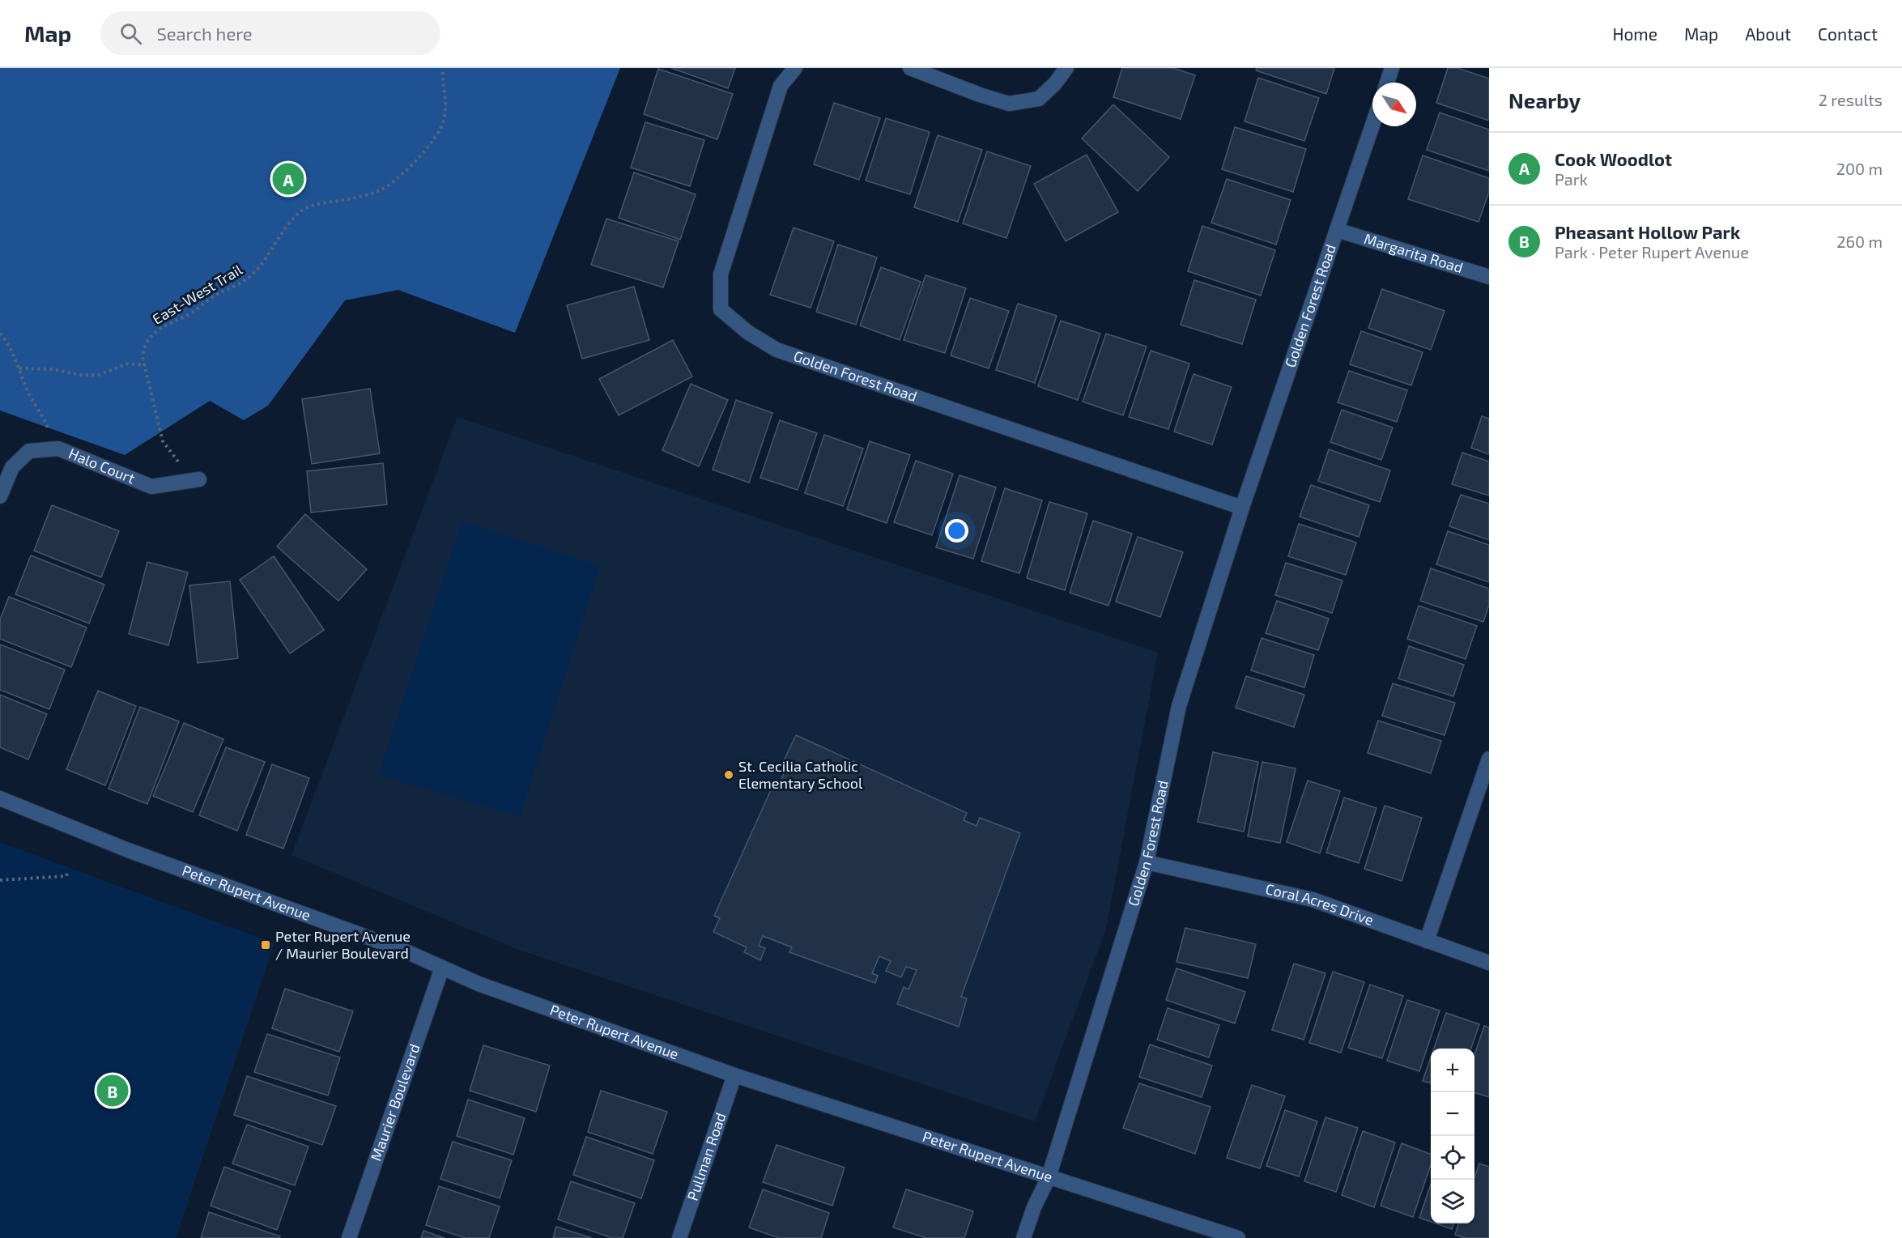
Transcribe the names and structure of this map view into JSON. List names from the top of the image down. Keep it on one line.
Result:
{"streets":{"street":["Margarita Road","Golden Forest Road","Halo Court","Peter Rupert Avenue","Coral Acres Drive","Maurier Boulevard","Pullman Road"],"path":["East-West Trail"]},"crossings":[["Margarita Road","Golden Forest Road"],["East-West Trail","Halo Court"],["Golden Forest Road","Peter Rupert Avenue"],["Golden Forest Road","Coral Acres Drive"],["Peter Rupert Avenue","Maurier Boulevard"],["Peter Rupert Avenue","Pullman Road"]],"places":{"other":["St. Cecilia Catholic Elementary School"],"transit":["Peter Rupert Avenue / Maurier Boulevard"]},"north":"bottom right","page":{"header":"Map","search":"Search here","nav":["Home","Map","About","Contact"],"heading":["Nearby","2 results"],"list":[{"mark":"A","name":"Cook Woodlot","note":"Park","value":"200 m"},{"mark":"B","name":"Pheasant Hollow Park","note":"Park · Peter Rupert Avenue","value":"260 m"}],"pins":["A","B"],"map_buttons":["+","−"]}}
